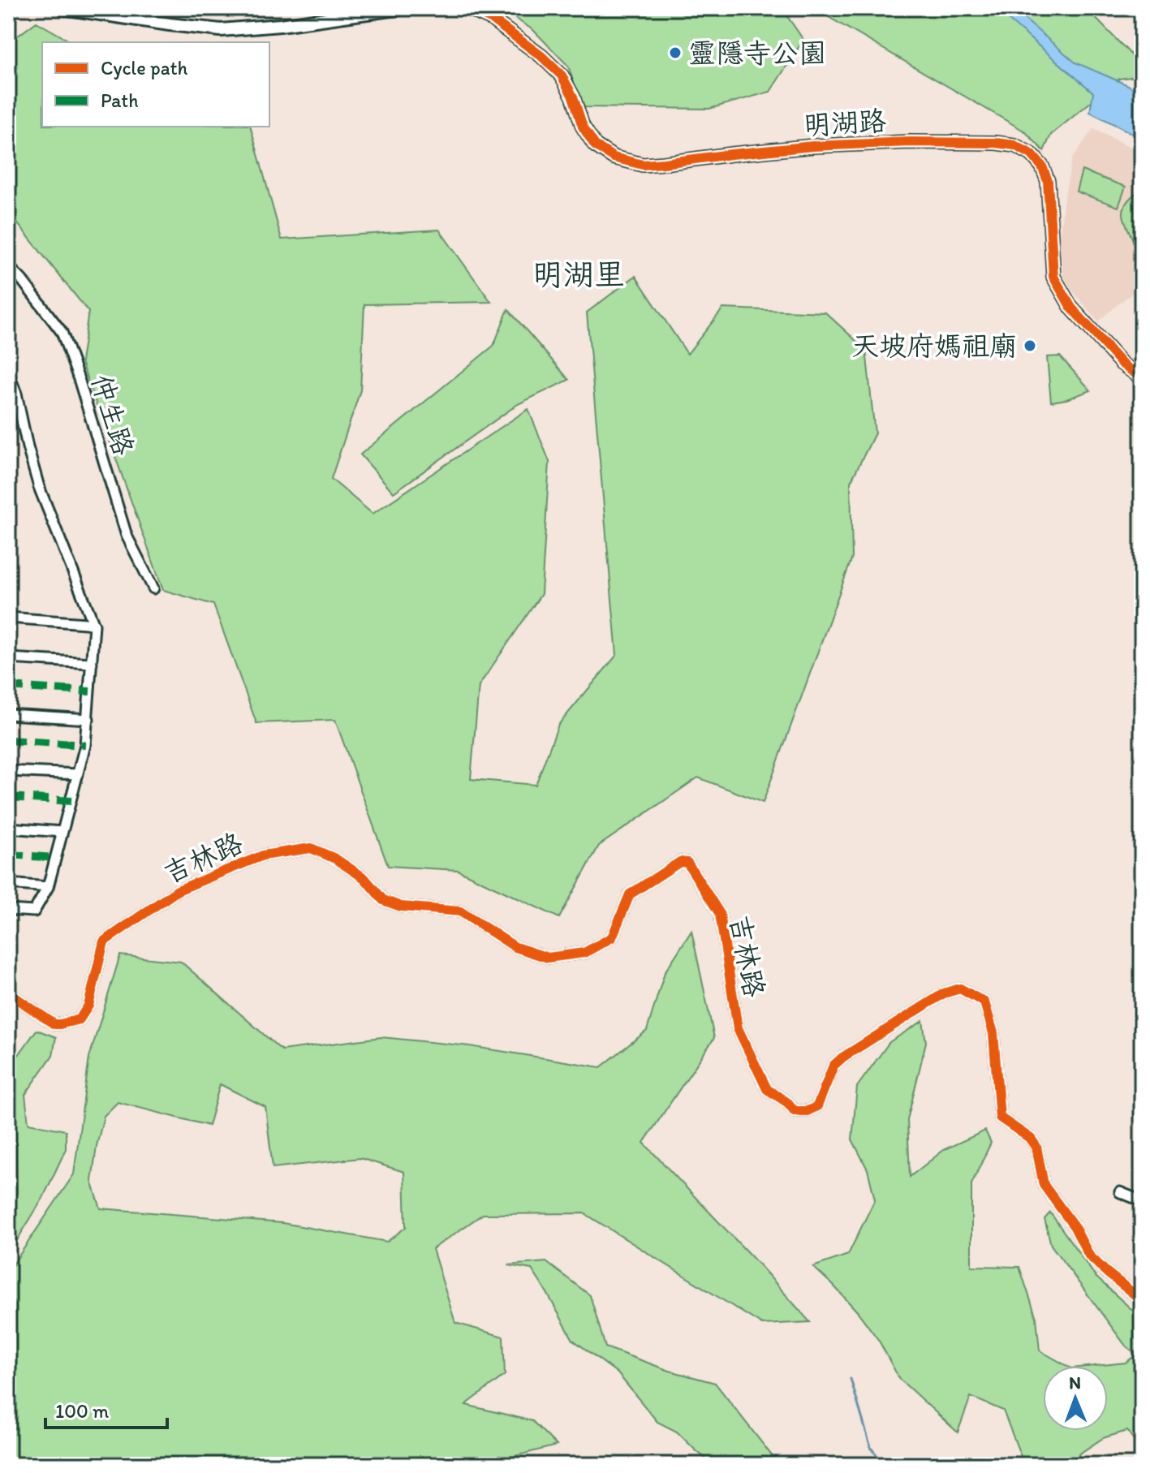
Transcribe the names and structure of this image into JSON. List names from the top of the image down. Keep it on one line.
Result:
{"streets":{"street":["明湖路","仲生路","吉林路"]},"districts":["明湖里"],"places":["靈隱寺公園","天坡府媽祖廟"],"legend":["Cycle path","Path"],"scale_bar":"100 m","north":"top"}
